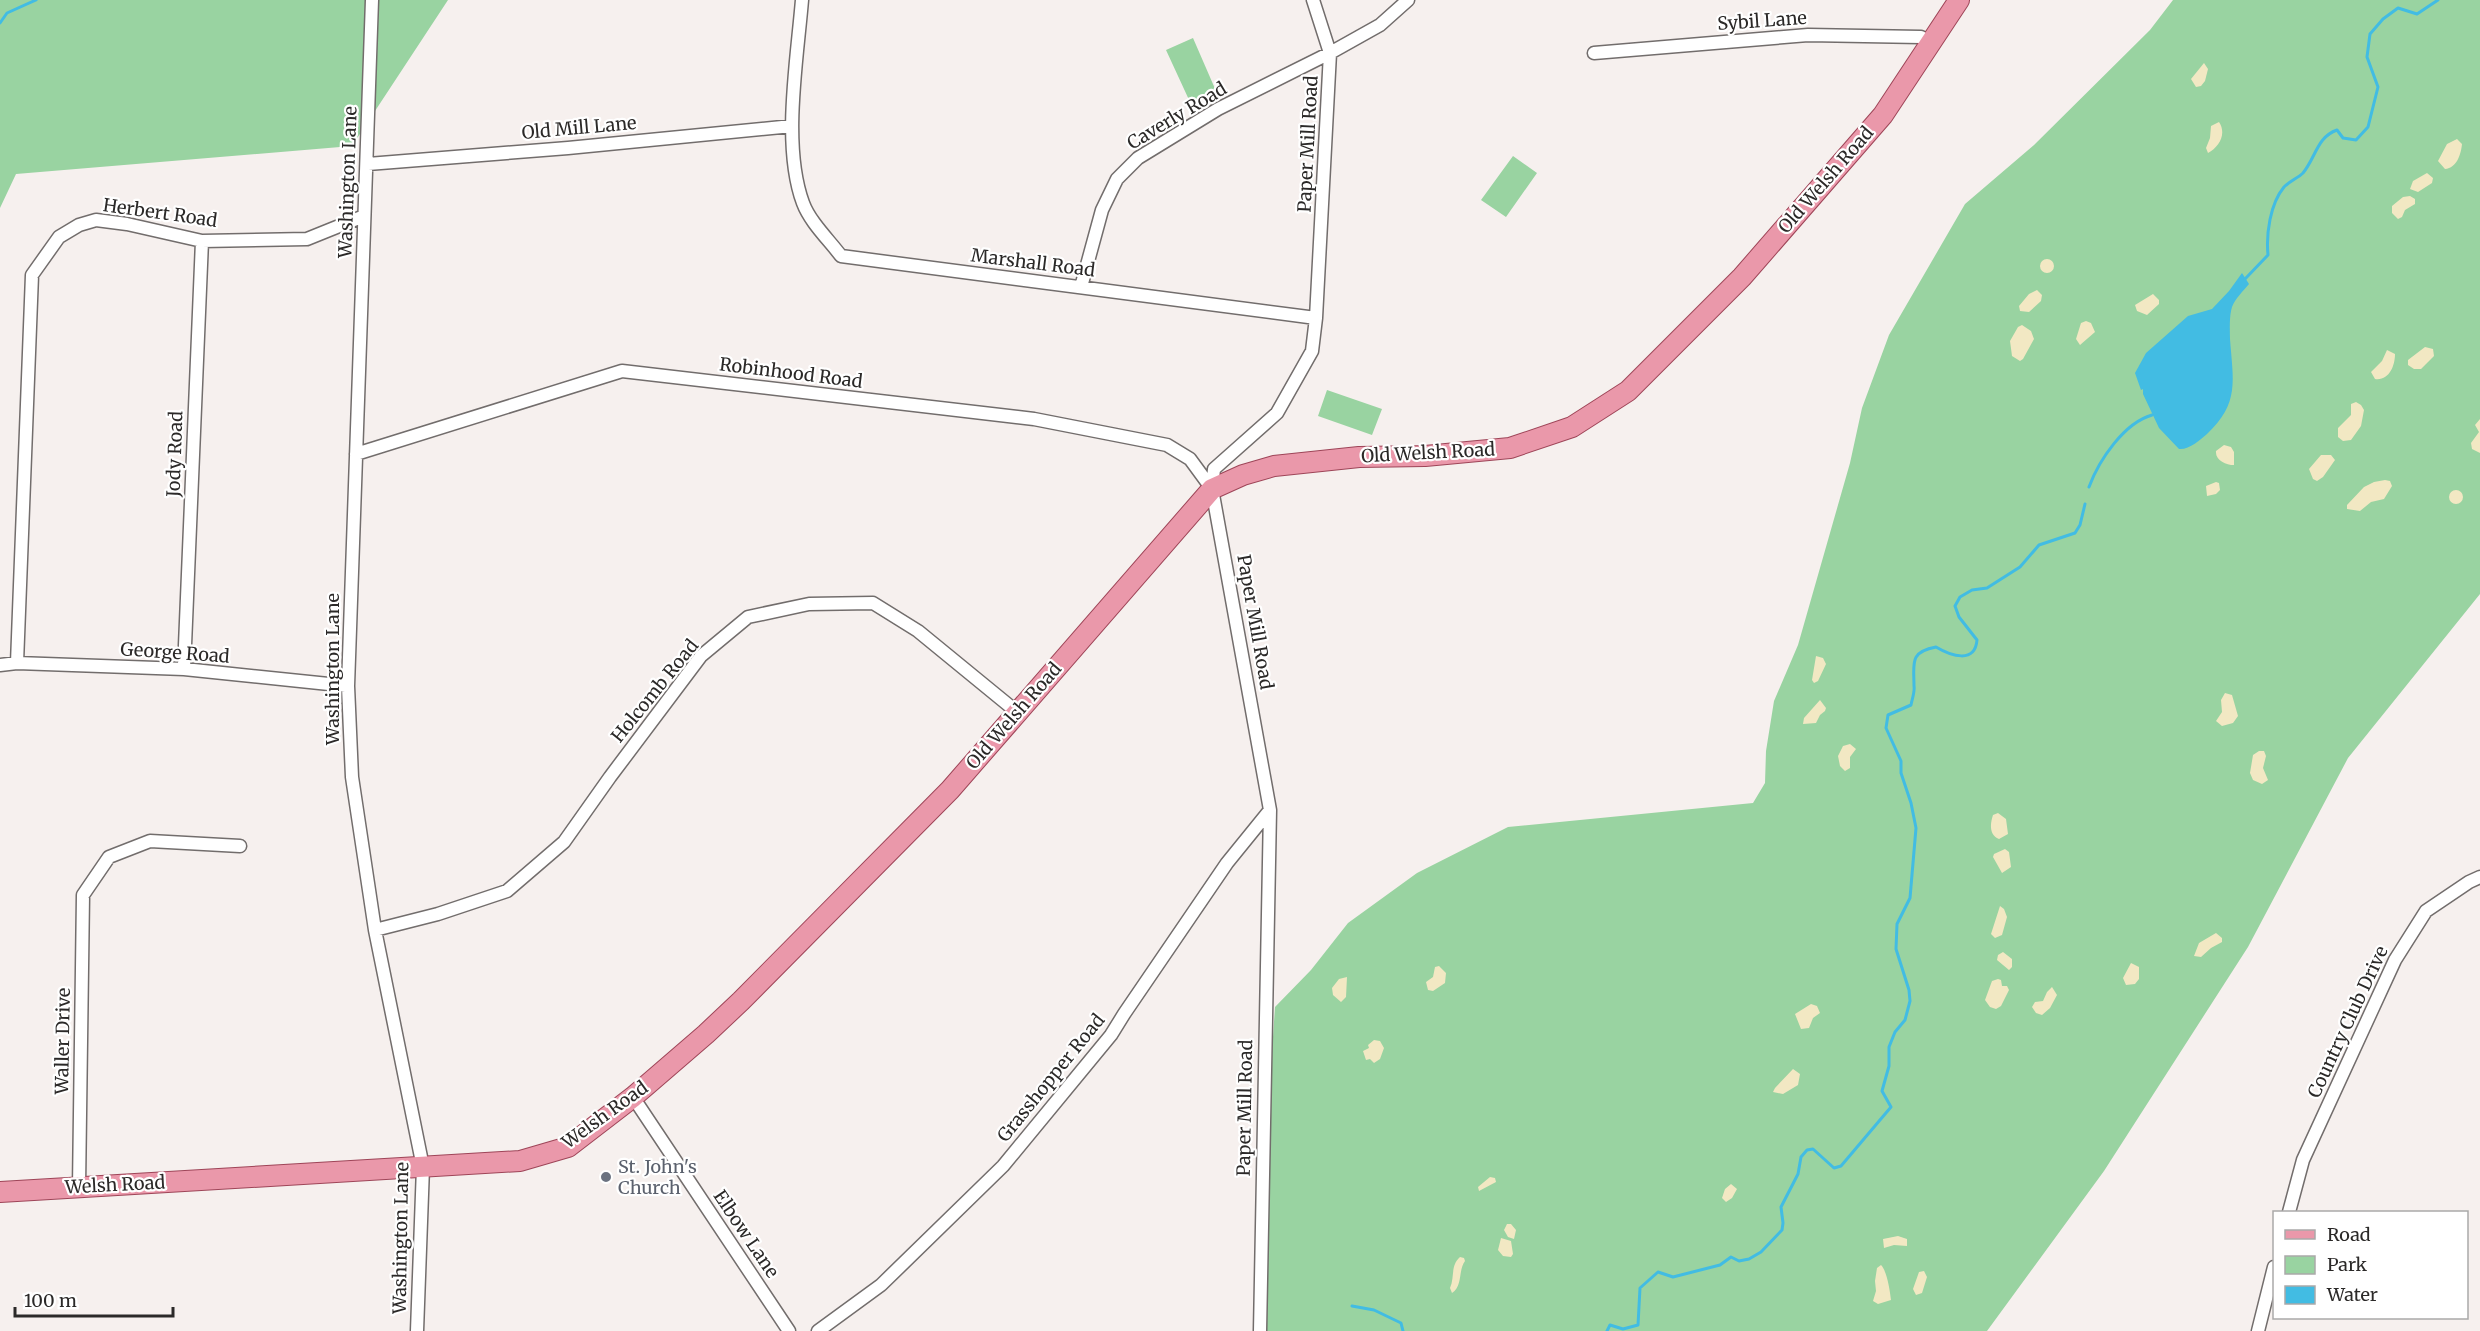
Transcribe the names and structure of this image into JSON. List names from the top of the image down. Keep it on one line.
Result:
{"streets":{"main road":["Old Welsh Road","Welsh Road"],"street":["Sybil Lane","Caverly Road","Old Mill Lane","Paper Mill Road","Washington Lane","Herbert Road","Marshall Road","Robinhood Road","Jody Road","George Road","Holcomb Road","Country Club Drive","Waller Drive","Grasshopper Road","Elbow Lane"]},"crossings":[["Sybil Lane","Old Welsh Road"],["Caverly Road","Paper Mill Road"],["Caverly Road","Marshall Road"],["Old Mill Lane","Washington Lane"],["Old Mill Lane","Marshall Road"],["Paper Mill Road","Old Welsh Road"],["Paper Mill Road","Marshall Road"],["Paper Mill Road","Robinhood Road"],["Paper Mill Road","Grasshopper Road"],["Old Welsh Road","Robinhood Road"],["Old Welsh Road","Holcomb Road"],["Old Welsh Road","Welsh Road"],["Washington Lane","Herbert Road"],["Washington Lane","Robinhood Road"],["Washington Lane","George Road"],["Washington Lane","Holcomb Road"],["Washington Lane","Welsh Road"],["Herbert Road","Jody Road"],["Herbert Road","George Road"],["Jody Road","George Road"],["Waller Drive","Welsh Road"],["Welsh Road","Elbow Lane"]],"places":["St. John's Church"],"legend":["Road","Park","Water"],"scale_bar":"100 m"}
